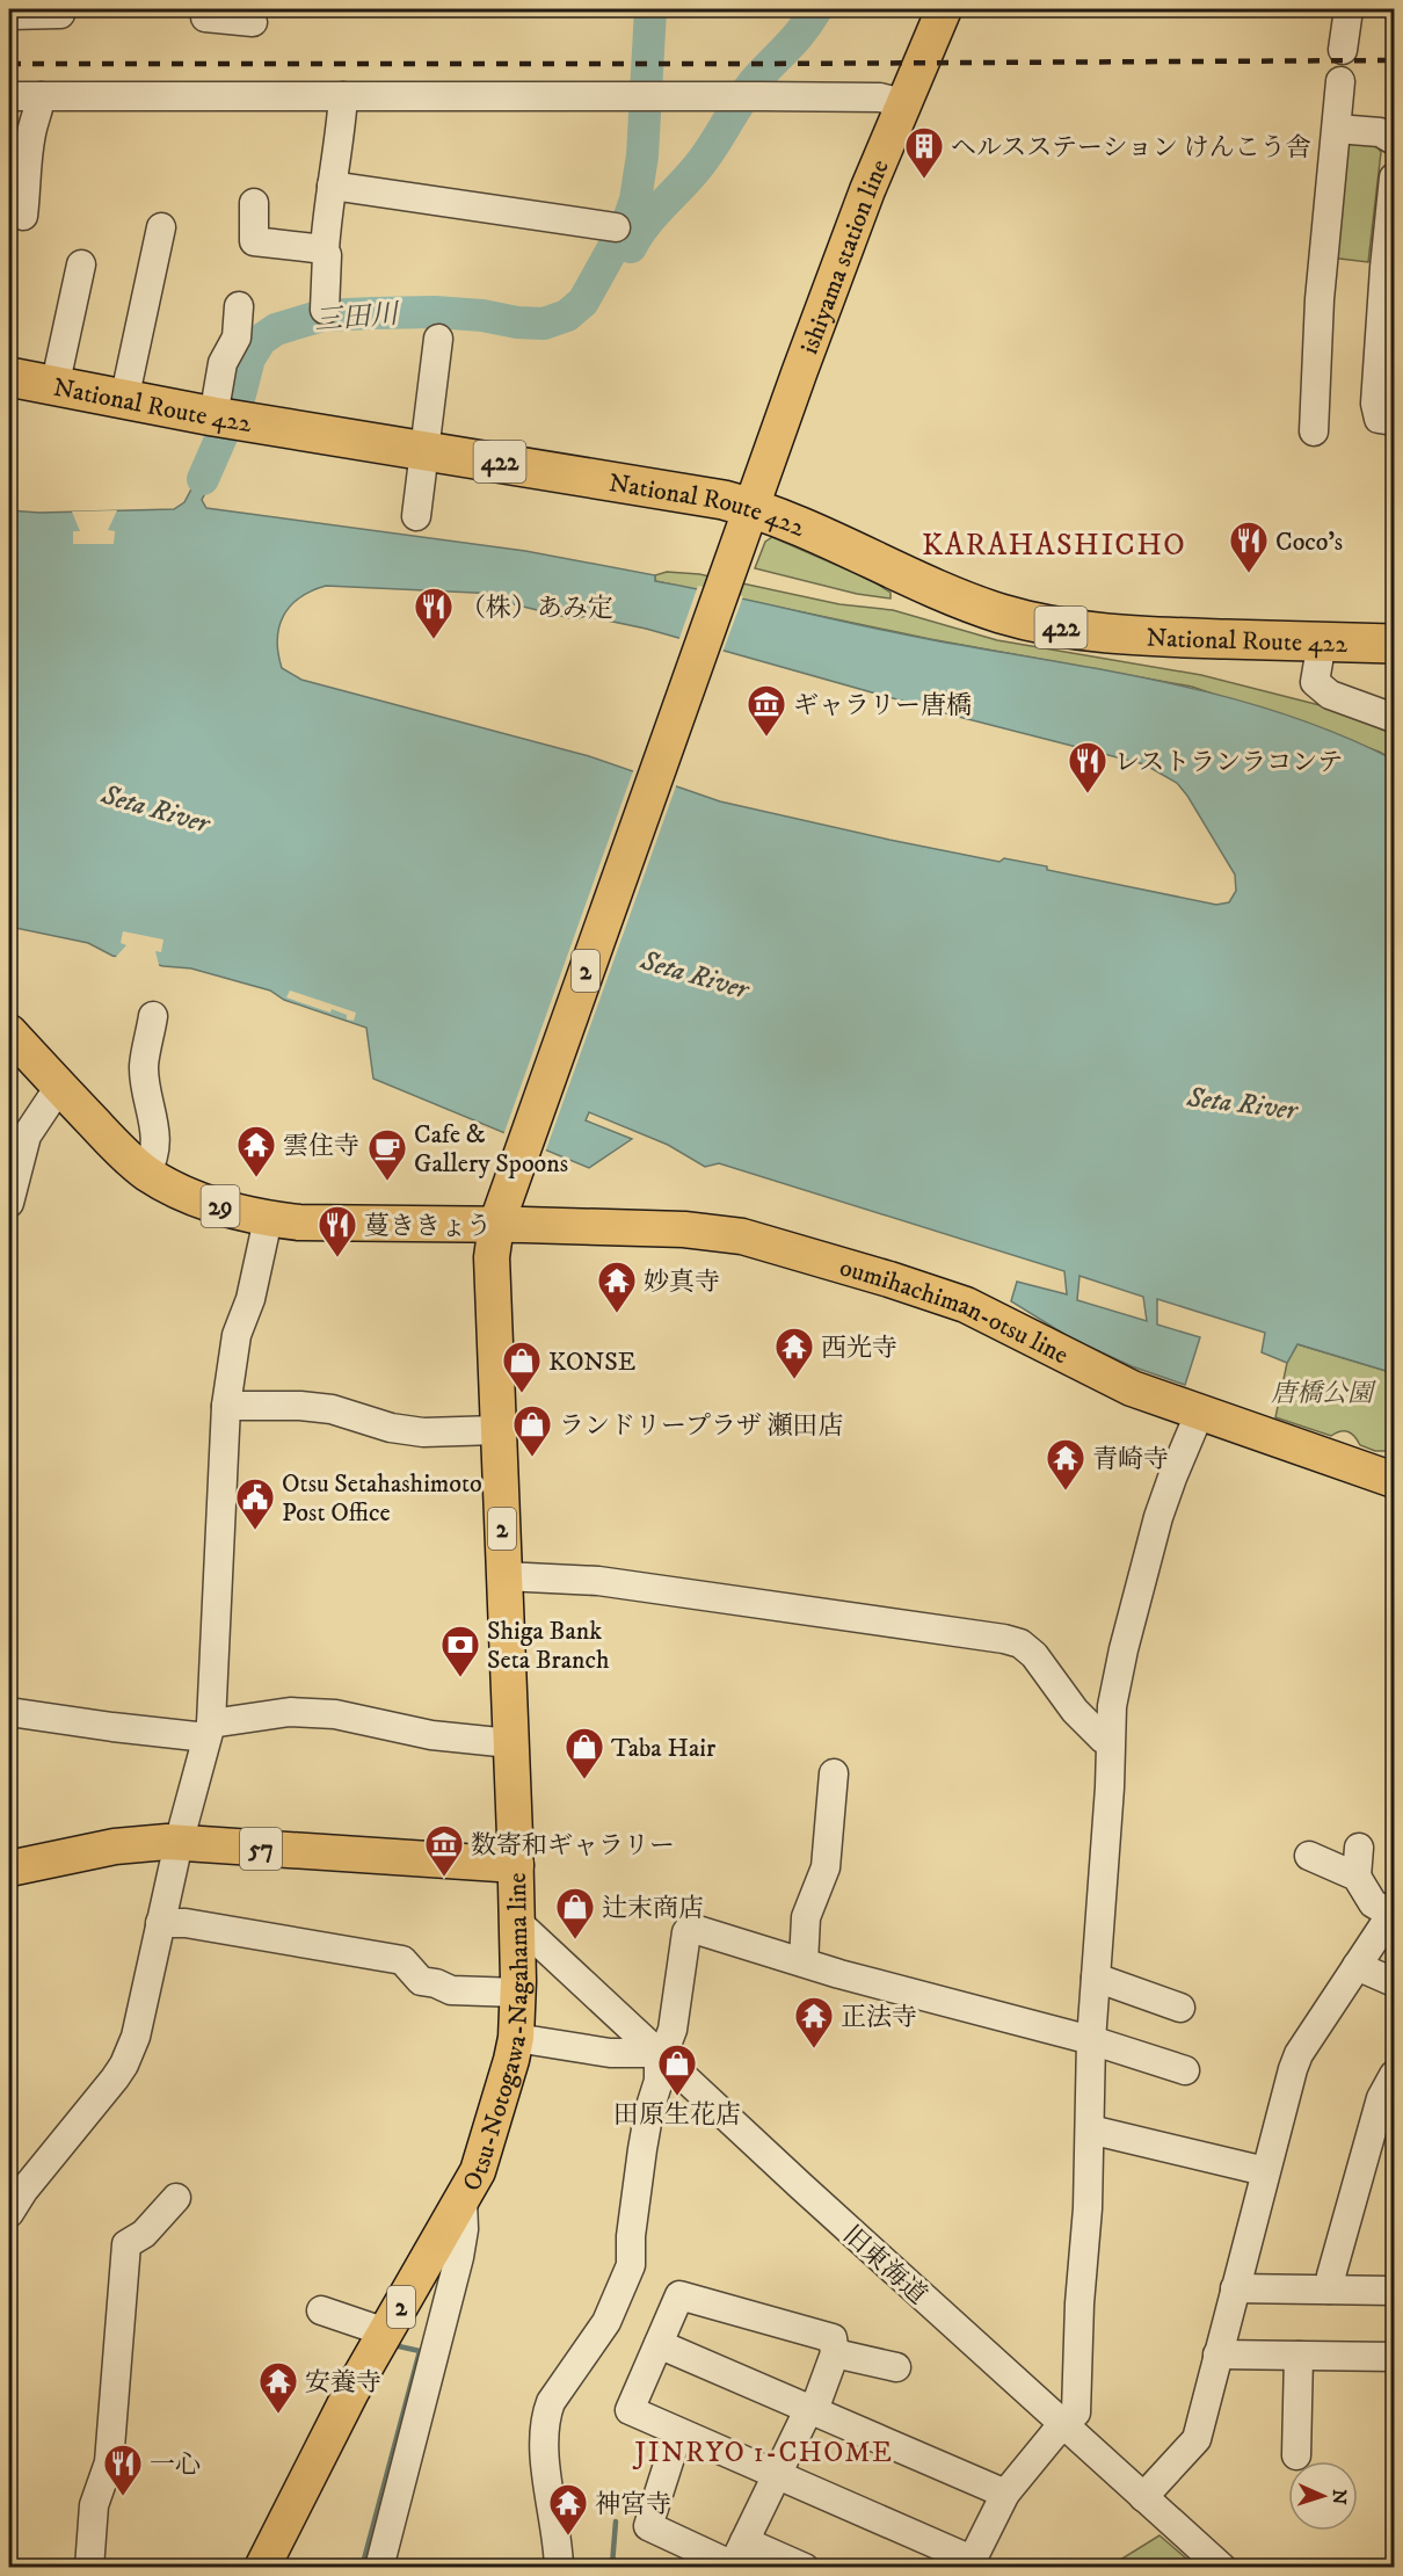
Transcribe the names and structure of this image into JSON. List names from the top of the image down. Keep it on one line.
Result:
{"streets":{"highway":["National Route 422","422"],"main road":["ishiyama station line","2","29","oumihachiman-otsu line","57","Otsu-Notogawa-Nagahama line"],"street":["旧東海道"]},"crossings":[["ishiyama station line","National Route 422"],["ishiyama station line","2"],["National Route 422","2"],["2","29"],["2","oumihachiman-otsu line"],["2","Otsu-Notogawa-Nagahama line"],["29","oumihachiman-otsu line"],["29","Otsu-Notogawa-Nagahama line"],["oumihachiman-otsu line","Otsu-Notogawa-Nagahama line"],["57","Otsu-Notogawa-Nagahama line"],["Otsu-Notogawa-Nagahama line","旧東海道"]],"districts":["KARAHASHICHO","JINRYO 1-CHOME"],"water":["三田川","Seta River"],"parks":["唐橋公園"],"places":{"building":["ヘルスステーション けんこう舎"],"restaurant":["Coco's","（株）あみ定","レストランラコンテ","蔓ききょう","一心"],"museum":["ギャラリー唐橋","数寄和ギャラリー"],"temple":["雲住寺","妙真寺","西光寺","青崎寺","正法寺","安養寺","神宮寺"],"cafe":["Cafe & Gallery Spoons"],"shop":["KONSE","ランドリープラザ 瀬田店","Taba Hair","辻末商店","田原生花店"],"public building":["Otsu Setahashimoto Post Office"],"bank":["Shiga Bank Seta Branch"]},"north":"right"}
